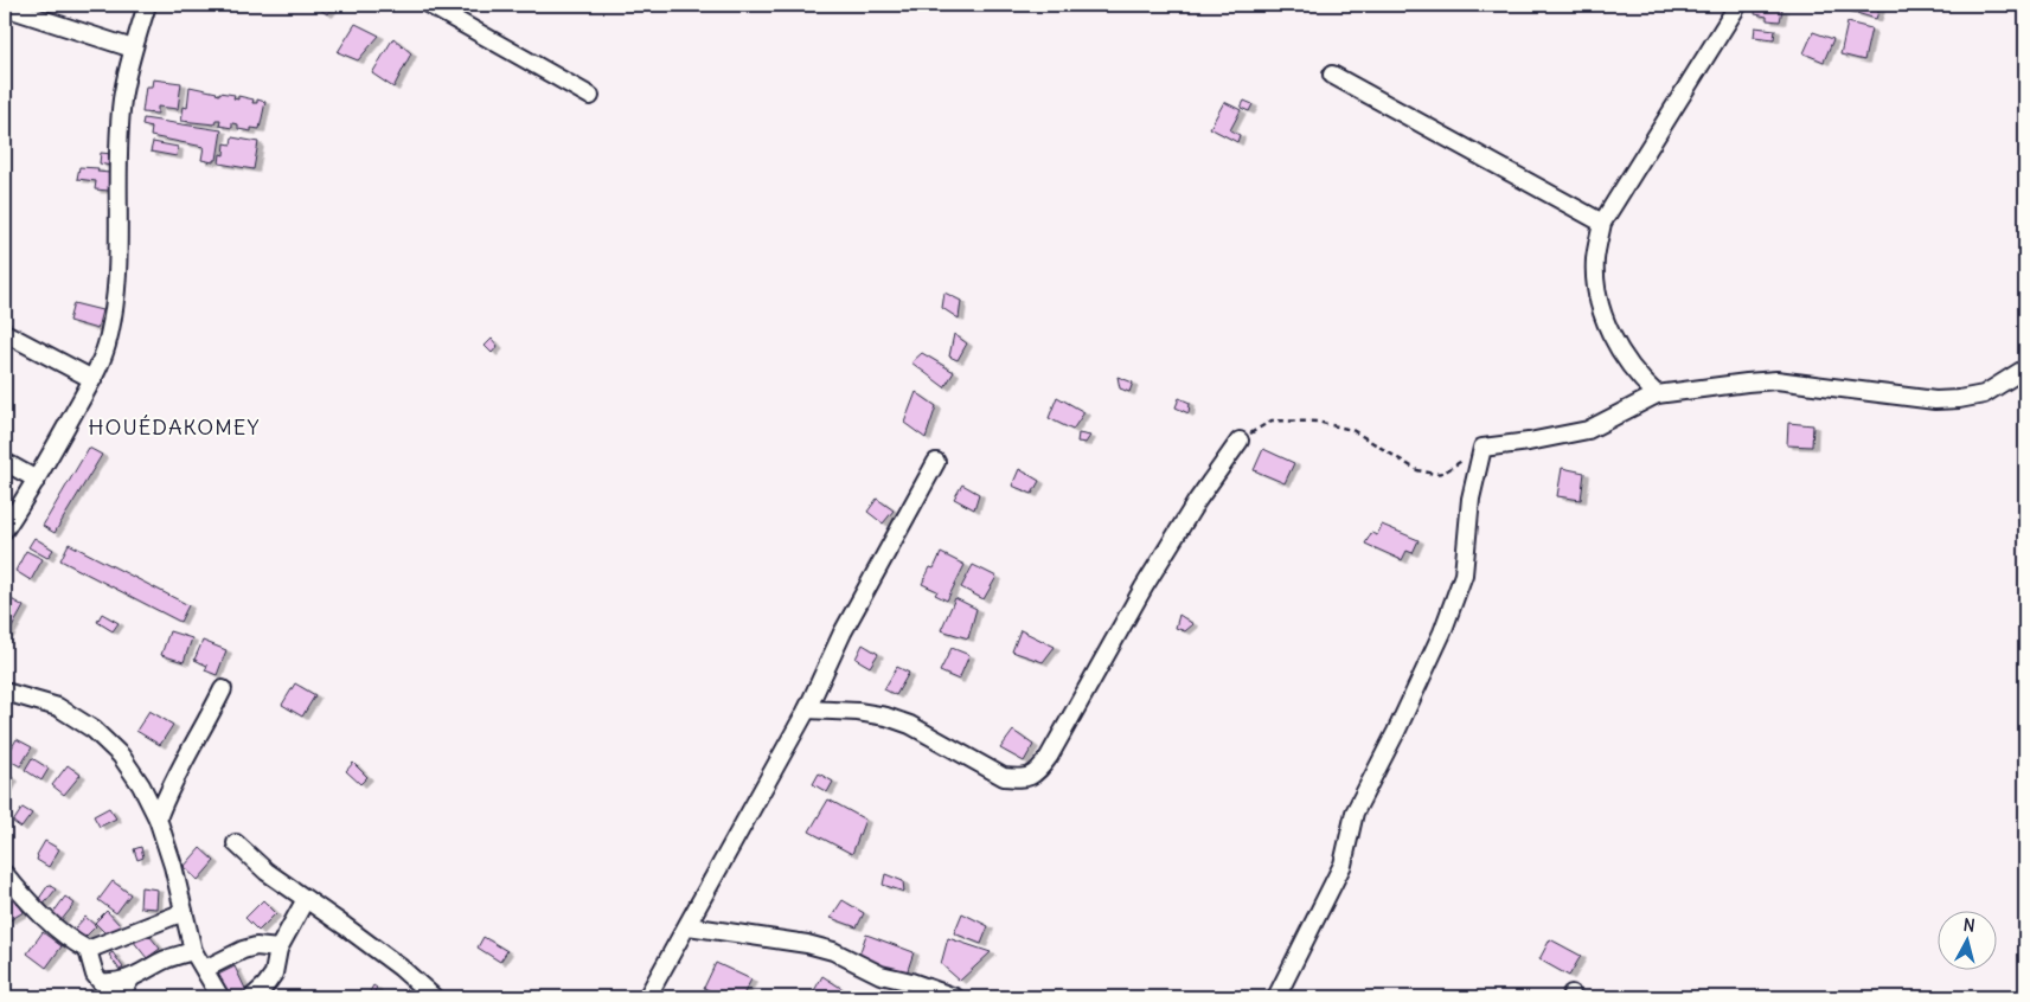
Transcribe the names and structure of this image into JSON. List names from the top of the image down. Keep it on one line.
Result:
{"districts":["HOUÉDAKOMEY"],"north":"top"}
